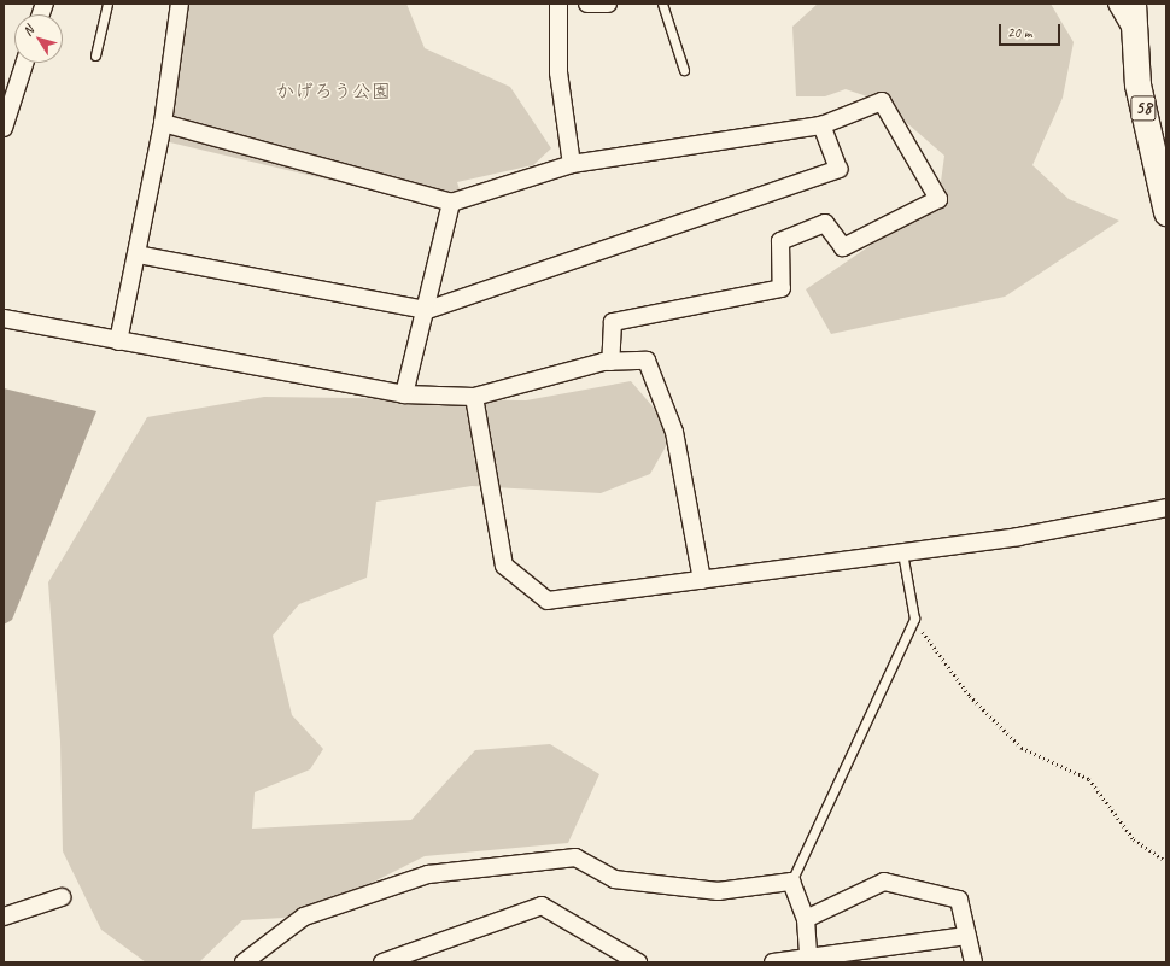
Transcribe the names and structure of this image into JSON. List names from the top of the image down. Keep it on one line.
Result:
{"streets":{"main road":["58"]},"parks":["かげろう公園"],"scale_bar":"20 m","north":"top left"}
